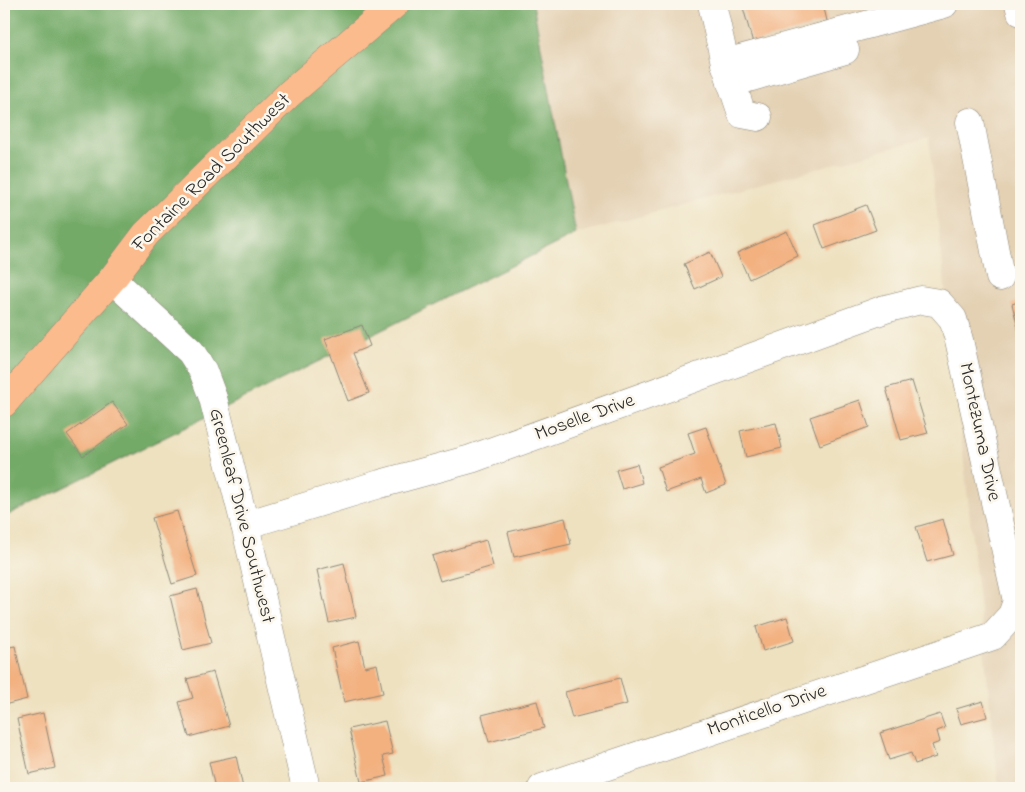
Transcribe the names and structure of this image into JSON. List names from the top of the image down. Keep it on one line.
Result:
{"streets":{"main road":["Fontaine Road Southwest"],"street":["Moselle Drive","Montezuma Drive","Greenleaf Drive Southwest","Monticello Drive"]},"crossings":[["Fontaine Road Southwest","Greenleaf Drive Southwest"],["Moselle Drive","Montezuma Drive"],["Moselle Drive","Greenleaf Drive Southwest"],["Montezuma Drive","Monticello Drive"]]}
